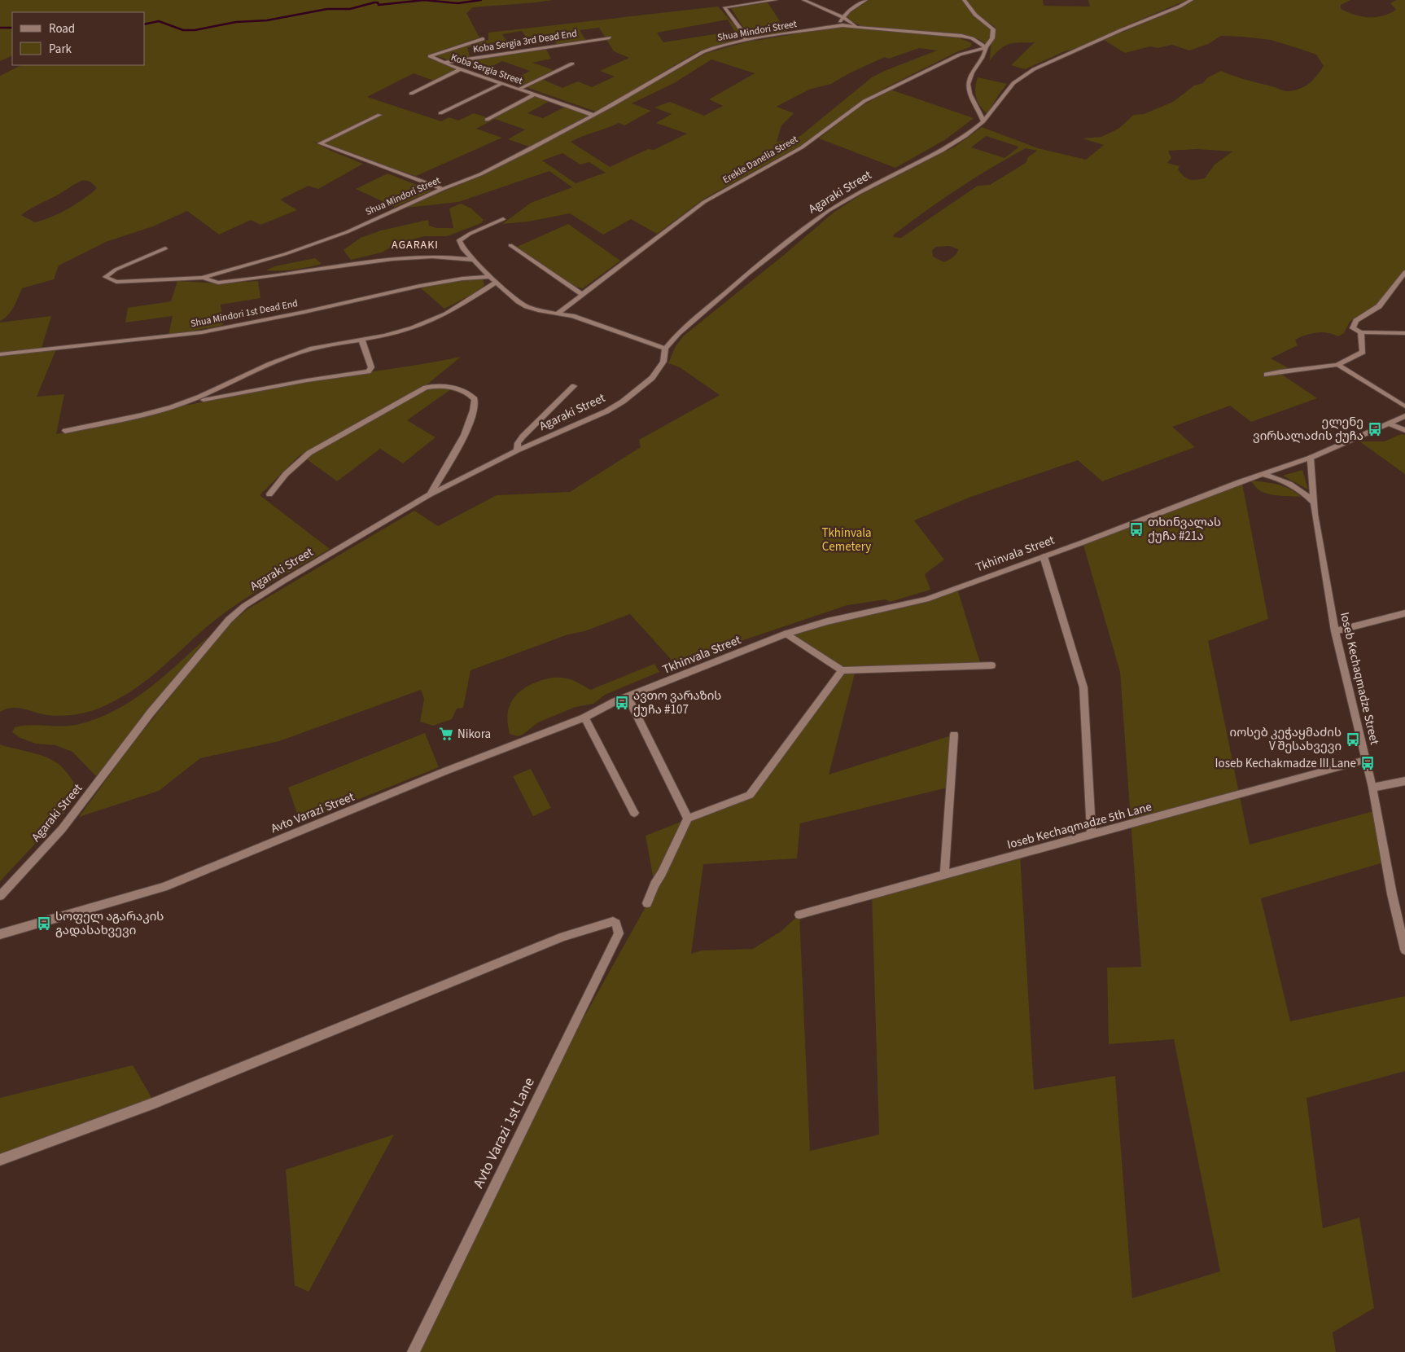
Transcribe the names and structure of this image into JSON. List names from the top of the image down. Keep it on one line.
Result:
{"streets":{"street":["Shua Mindori Street","Koba Sergia 3rd Dead End","Koba Sergia Street","Erekle Danelia Street","Agaraki Street","Shua Mindori 1st Dead End","Tkhinvala Street","Ioseb Kechaqmadze Street","Avto Varazi Street","Ioseb Kechaqmadze 5th Lane","Avto Varazi 1st Lane"]},"crossings":[["Shua Mindori Street","Koba Sergia Street"],["Shua Mindori Street","Erekle Danelia Street"],["Koba Sergia 3rd Dead End","Koba Sergia Street"],["Tkhinvala Street","Ioseb Kechaqmadze Street"],["Tkhinvala Street","Avto Varazi Street"],["Ioseb Kechaqmadze Street","Ioseb Kechaqmadze 5th Lane"]],"districts":["AGARAKI"],"parks":["Tkhinvala Cemetery"],"places":{"bus stop":["ელენე ვირსალაძის ქუჩა","თხინვალას ქუჩა #21ა","ავთო ვარაზის ქუჩა #107","იოსებ კეჭაყმაძის V შესახვევი","Ioseb Kechakmadze III Lane","სოფელ აგარაკის გადასახვევი"],"supermarket":["Nikora"]},"legend":["Road","Park"]}
